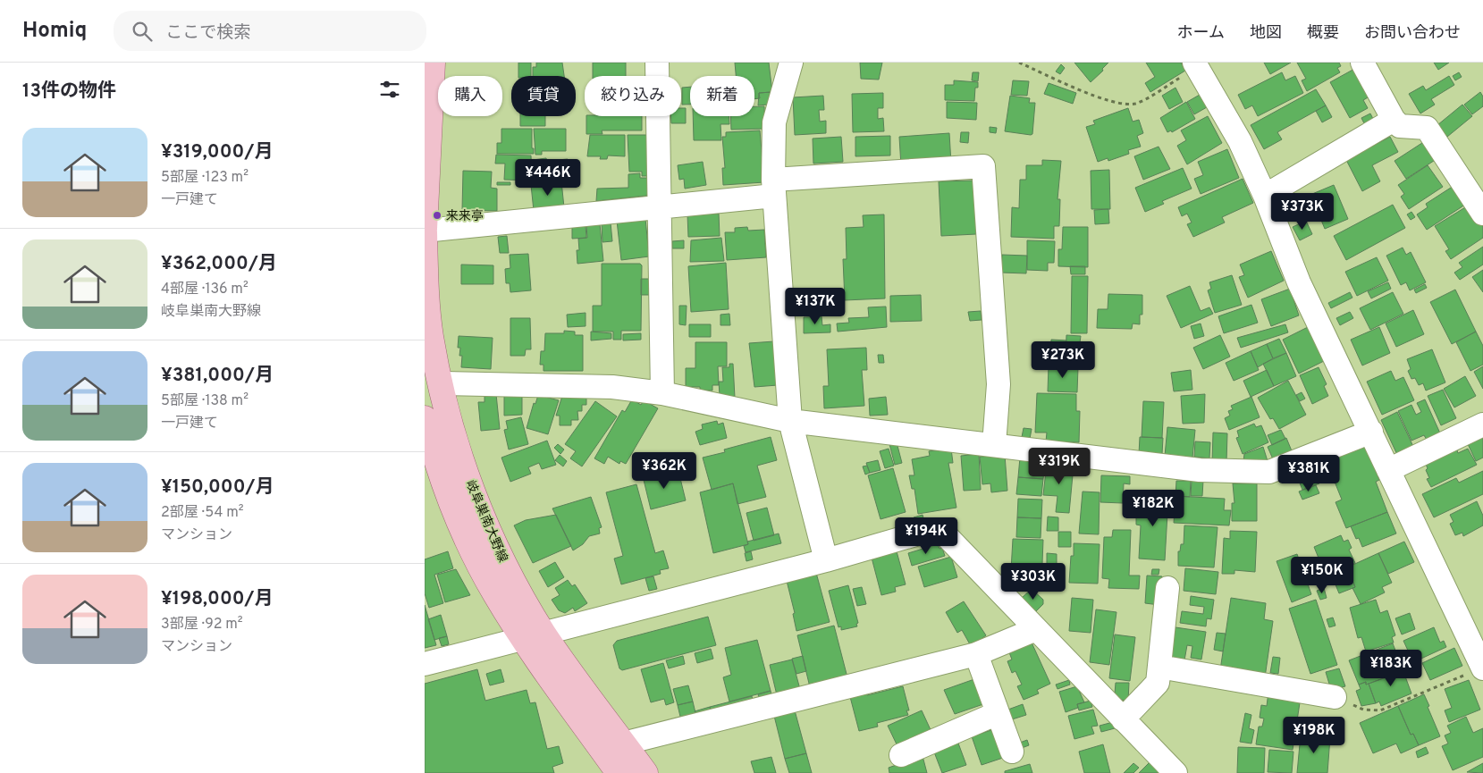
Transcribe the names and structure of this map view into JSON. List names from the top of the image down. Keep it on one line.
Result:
{"streets":{"main road":["岐阜巣南大野線"]},"places":["来来亭"],"page":{"header":"Homiq","search":"ここで検索","nav":["ホーム","地図","概要","お問い合わせ"],"heading":"13件の物件","chip":["購入","賃貸","絞り込み","新着"],"list":[{"name":"¥319,000/月","note":"5部屋 · 123 m² · 一戸建て"},{"name":"¥362,000/月","note":"4部屋 · 136 m² · 岐阜巣南大野線"},{"name":"¥381,000/月","note":"5部屋 · 138 m² · 一戸建て"},{"name":"¥150,000/月","note":"2部屋 · 54 m² · マンション"},{"name":"¥198,000/月","note":"3部屋 · 92 m² · マンション"}],"price":["¥446K","¥373K","¥137K","¥273K","¥319K","¥362K","¥381K","¥182K","¥194K","¥150K","¥303K","¥183K","¥198K"]}}
